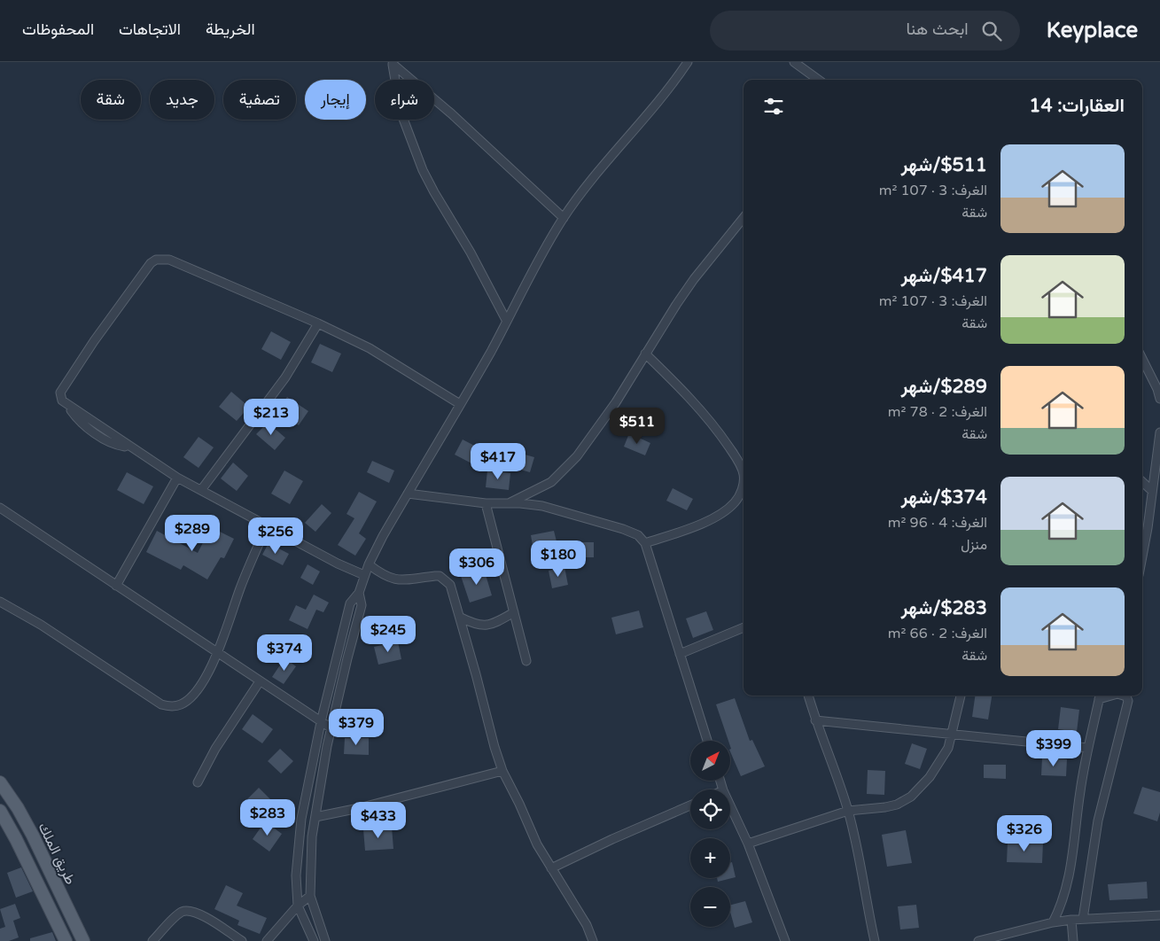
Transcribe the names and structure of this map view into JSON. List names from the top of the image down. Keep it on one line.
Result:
{"streets":{"main road":["طريق الملك"]},"north":"top right","page":{"header":"Keyplace","search":"ابحث هنا","nav":["الخريطة","الاتجاهات","المحفوظات"],"chip":["شراء","إيجار","تصفية","جديد","شقة"],"heading":"العقارات: 14","list":[{"name":"$511/شهر","note":"الغرف: 3 · 107 m² · شقة"},{"name":"$417/شهر","note":"الغرف: 3 · 107 m² · شقة"},{"name":"$289/شهر","note":"الغرف: 2 · 78 m² · شقة"},{"name":"$374/شهر","note":"الغرف: 4 · 96 m² · منزل"},{"name":"$283/شهر","note":"الغرف: 2 · 66 m² · شقة"}],"price":["$213","$511","$417","$289","$256","$180","$306","$245","$374","$379","$399","$283","$433","$326"],"map_buttons":["+","−"]}}
